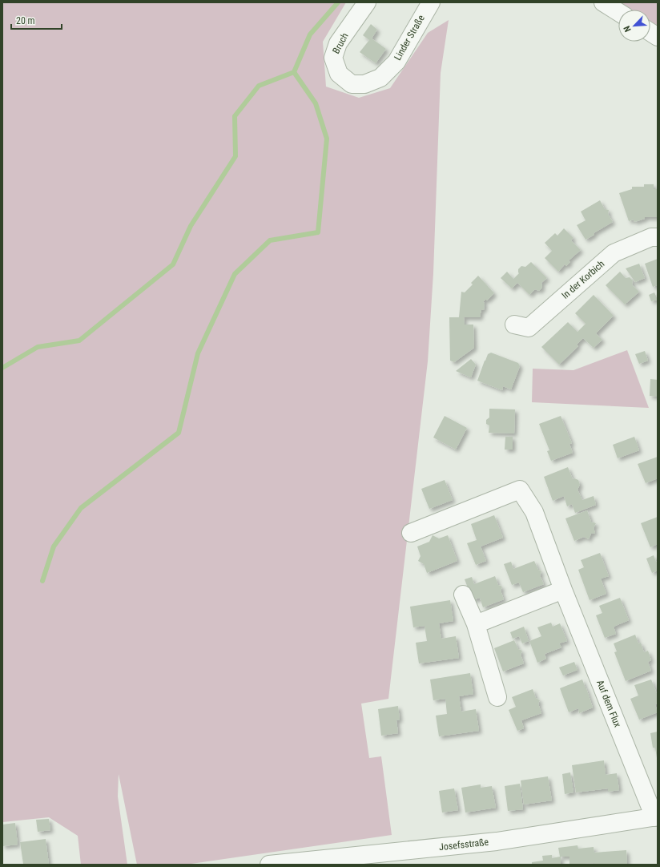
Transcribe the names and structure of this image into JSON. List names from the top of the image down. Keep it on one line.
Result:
{"streets":{"street":["Linder Straße","Bruch","In der Korbich","Auf dem Flux","Josefsstraße"]},"crossings":[["Linder Straße","Bruch"],["Auf dem Flux","Josefsstraße"]],"scale_bar":"20 m","north":"bottom left"}
